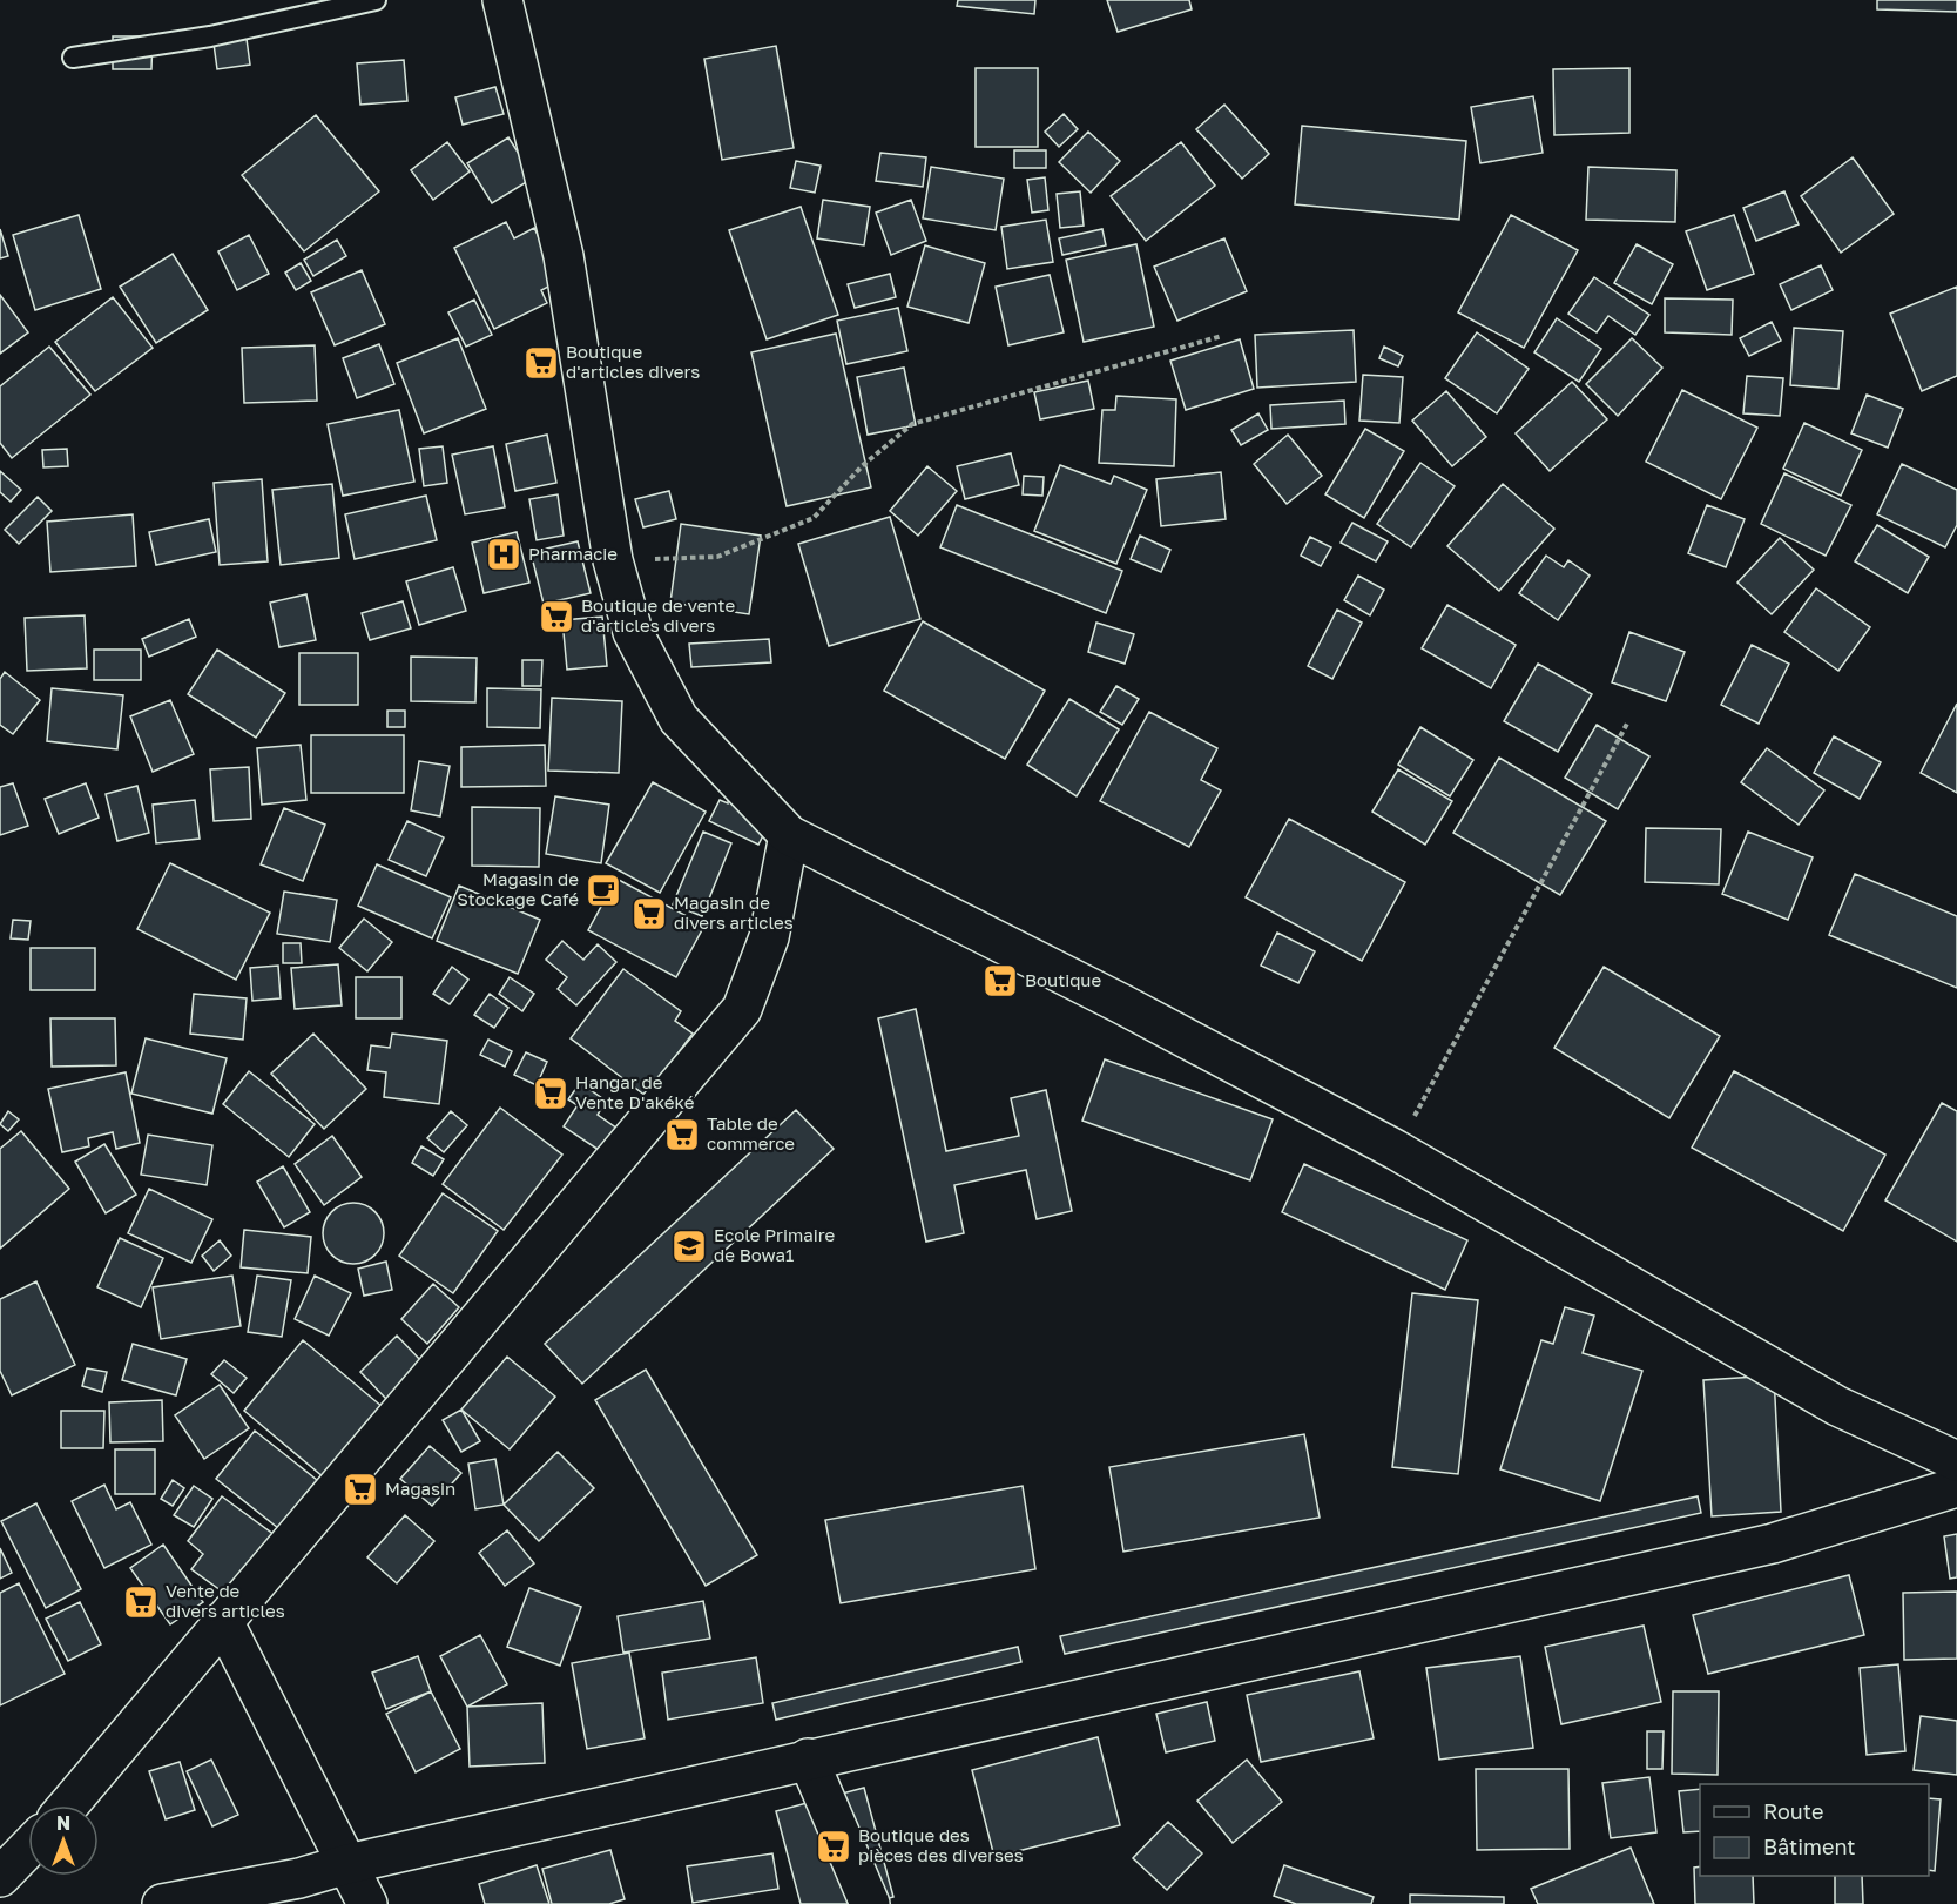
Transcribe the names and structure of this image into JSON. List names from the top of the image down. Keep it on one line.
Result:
{"places":{"supermarket":["Boutique d'articles divers","Boutique de vente d'articles divers","Magasin de divers articles","Boutique","Hangar de Vente D'akéké","Table de commerce","Magasin","Vente de divers articles","Boutique des pièces des diverses"],"hospital":["Pharmacie"],"cafe":["Magasin de Stockage Café"],"school or university":["Ecole Primaire de Bowa1"]},"legend":["Route","Bâtiment"],"north":"top"}
